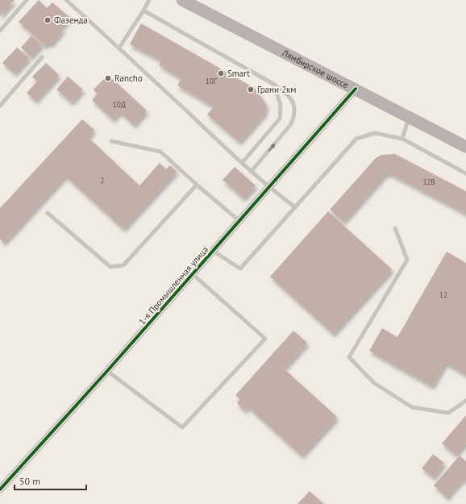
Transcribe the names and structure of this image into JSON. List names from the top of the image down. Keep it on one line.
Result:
{"streets":{"main road":["Лямбирское шоссе"],"street":["1-я Промышленная улица"]},"crossings":[["Лямбирское шоссе","1-я Промышленная улица"]],"places":["Фазенда","Smart","Rancho","Грани 2км"],"house_numbers":["10Г","10Д","2","12В","12"],"scale_bar":"50 m"}
